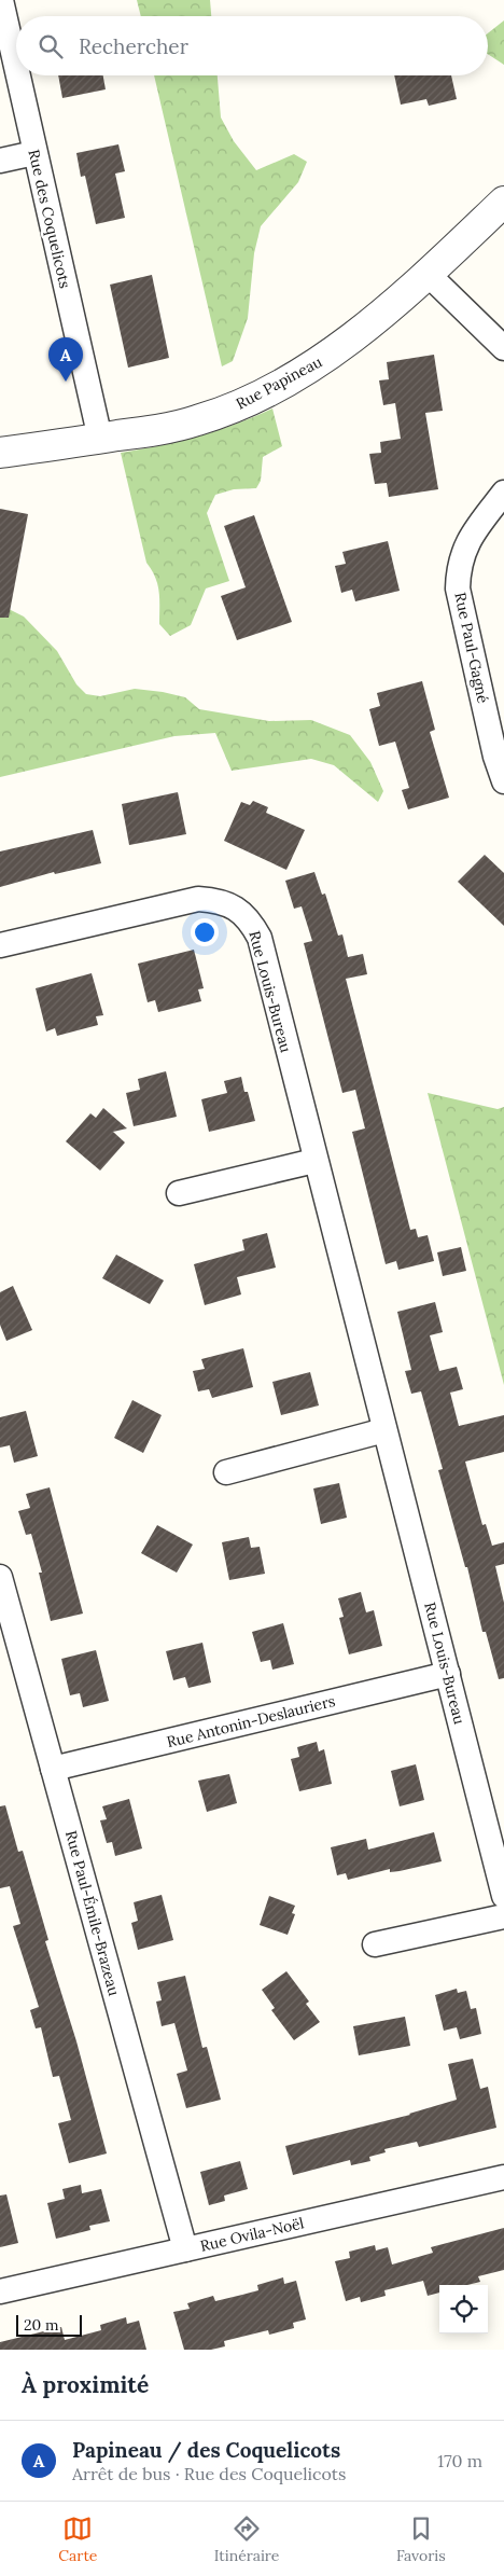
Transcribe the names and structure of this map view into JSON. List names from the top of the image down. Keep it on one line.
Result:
{"streets":{"street":["Rue des Coquelicots","Rue Papineau","Rue Paul-Gagné","Rue Louis-Bureau","Rue Antonin-Deslauriers","Rue Paul-Émile-Brazeau","Rue Ovila-Noël"]},"crossings":[["Rue des Coquelicots","Rue Papineau"],["Rue Louis-Bureau","Rue Antonin-Deslauriers"],["Rue Antonin-Deslauriers","Rue Paul-Émile-Brazeau"],["Rue Paul-Émile-Brazeau","Rue Ovila-Noël"]],"scale_bar":"20 m","page":{"search":"Rechercher","pins":"A","scale":"20 m","heading":"À proximité","list":[{"mark":"A","name":"Papineau / des Coquelicots","note":"Arrêt de bus · Rue des Coquelicots","value":"170 m"}],"nav":["Carte","Itinéraire","Favoris"]}}
